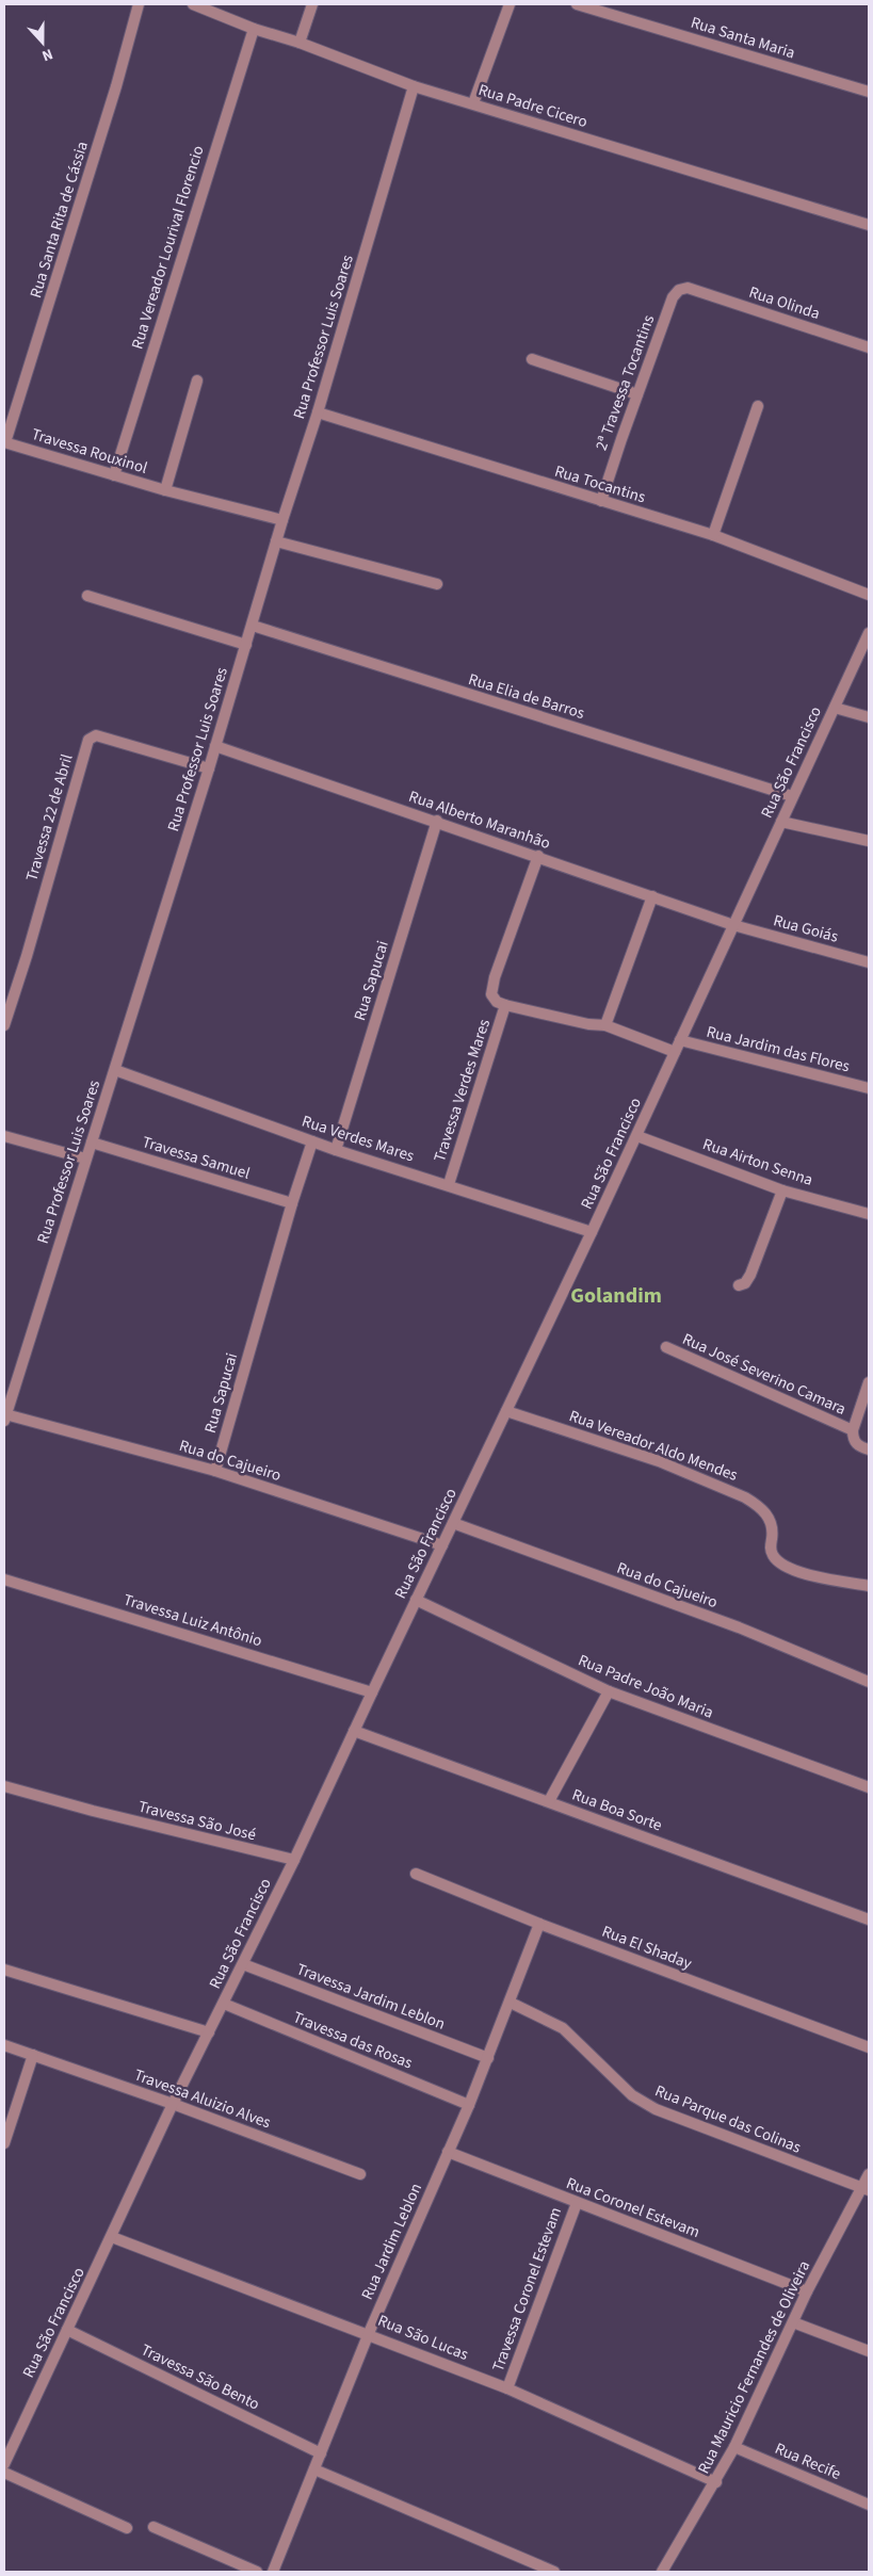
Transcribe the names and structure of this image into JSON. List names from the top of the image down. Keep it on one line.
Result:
{"streets":{"street":["Rua Santa Maria","Rua Padre Cicero","Rua Santa Rita de Cássia","Rua Vereador Lourival Florencio","Rua Olinda","Rua Professor Luis Soares","2ª Travessa Tocantins","Travessa Rouxinol","Rua Tocantins","Rua Elia de Barros","Rua São Francisco","Travessa 22 de Abril","Rua Alberto Maranhão","Rua Goiás","Rua Sapucai","Rua Jardim das Flores","Travessa Verdes Mares","Rua Verdes Mares","Travessa Samuel","Rua Airton Senna","Rua José Severino Camara","Rua Vereador Aldo Mendes","Rua do Cajueiro","Travessa Luiz Antônio","Rua Padre João Maria","Rua Boa Sorte","Travessa São José","Rua El Shaday","Travessa Jardim Leblon","Travessa das Rosas","Travessa Aluizio Alves","Rua Parque das Colinas","Rua Coronel Estevam","Rua Jardim Leblon","Travessa Coronel Estevam","Rua São Lucas","Rua Mauricio Fernandes de Oliveira","Travessa São Bento","Rua Recife"]},"crossings":[["Rua Padre Cicero","Rua Vereador Lourival Florencio"],["Rua Padre Cicero","Rua Professor Luis Soares"],["Rua Santa Rita de Cássia","Travessa Rouxinol"],["Rua Vereador Lourival Florencio","Travessa Rouxinol"],["Rua Olinda","2ª Travessa Tocantins"],["Rua Professor Luis Soares","Travessa Rouxinol"],["Rua Professor Luis Soares","Rua Tocantins"],["Rua Professor Luis Soares","Rua Elia de Barros"],["Rua Professor Luis Soares","Travessa 22 de Abril"],["Rua Professor Luis Soares","Rua Alberto Maranhão"],["Rua Professor Luis Soares","Rua Verdes Mares"],["Rua Professor Luis Soares","Travessa Samuel"],["Rua Professor Luis Soares","Rua do Cajueiro"],["2ª Travessa Tocantins","Rua Tocantins"],["Rua Elia de Barros","Rua São Francisco"],["Rua São Francisco","Rua Alberto Maranhão"],["Rua São Francisco","Rua Goiás"],["Rua São Francisco","Rua Jardim das Flores"],["Rua São Francisco","Rua Verdes Mares"],["Rua São Francisco","Rua Airton Senna"],["Rua São Francisco","Rua Vereador Aldo Mendes"],["Rua São Francisco","Rua do Cajueiro"],["Rua São Francisco","Travessa Luiz Antônio"],["Rua São Francisco","Rua Padre João Maria"],["Rua São Francisco","Rua Boa Sorte"],["Rua São Francisco","Travessa São José"],["Rua São Francisco","Travessa Jardim Leblon"],["Rua São Francisco","Travessa das Rosas"],["Rua São Francisco","Travessa Aluizio Alves"],["Rua São Francisco","Rua São Lucas"],["Rua São Francisco","Travessa São Bento"],["Rua Alberto Maranhão","Rua Goiás"],["Rua Alberto Maranhão","Rua Sapucai"],["Rua Sapucai","Rua Verdes Mares"],["Rua Sapucai","Travessa Samuel"],["Rua Sapucai","Rua do Cajueiro"],["Travessa Verdes Mares","Rua Verdes Mares"],["Rua El Shaday","Rua Jardim Leblon"],["Travessa Jardim Leblon","Rua Jardim Leblon"],["Travessa das Rosas","Rua Jardim Leblon"],["Rua Parque das Colinas","Rua Jardim Leblon"],["Rua Parque das Colinas","Rua Mauricio Fernandes de Oliveira"],["Rua Coronel Estevam","Rua Jardim Leblon"],["Rua Coronel Estevam","Travessa Coronel Estevam"],["Rua Coronel Estevam","Rua Mauricio Fernandes de Oliveira"],["Rua Jardim Leblon","Rua São Lucas"],["Rua Jardim Leblon","Travessa São Bento"],["Travessa Coronel Estevam","Rua São Lucas"],["Rua São Lucas","Rua Mauricio Fernandes de Oliveira"],["Rua Mauricio Fernandes de Oliveira","Rua Recife"]],"districts":["Golandim"],"north":"bottom"}
